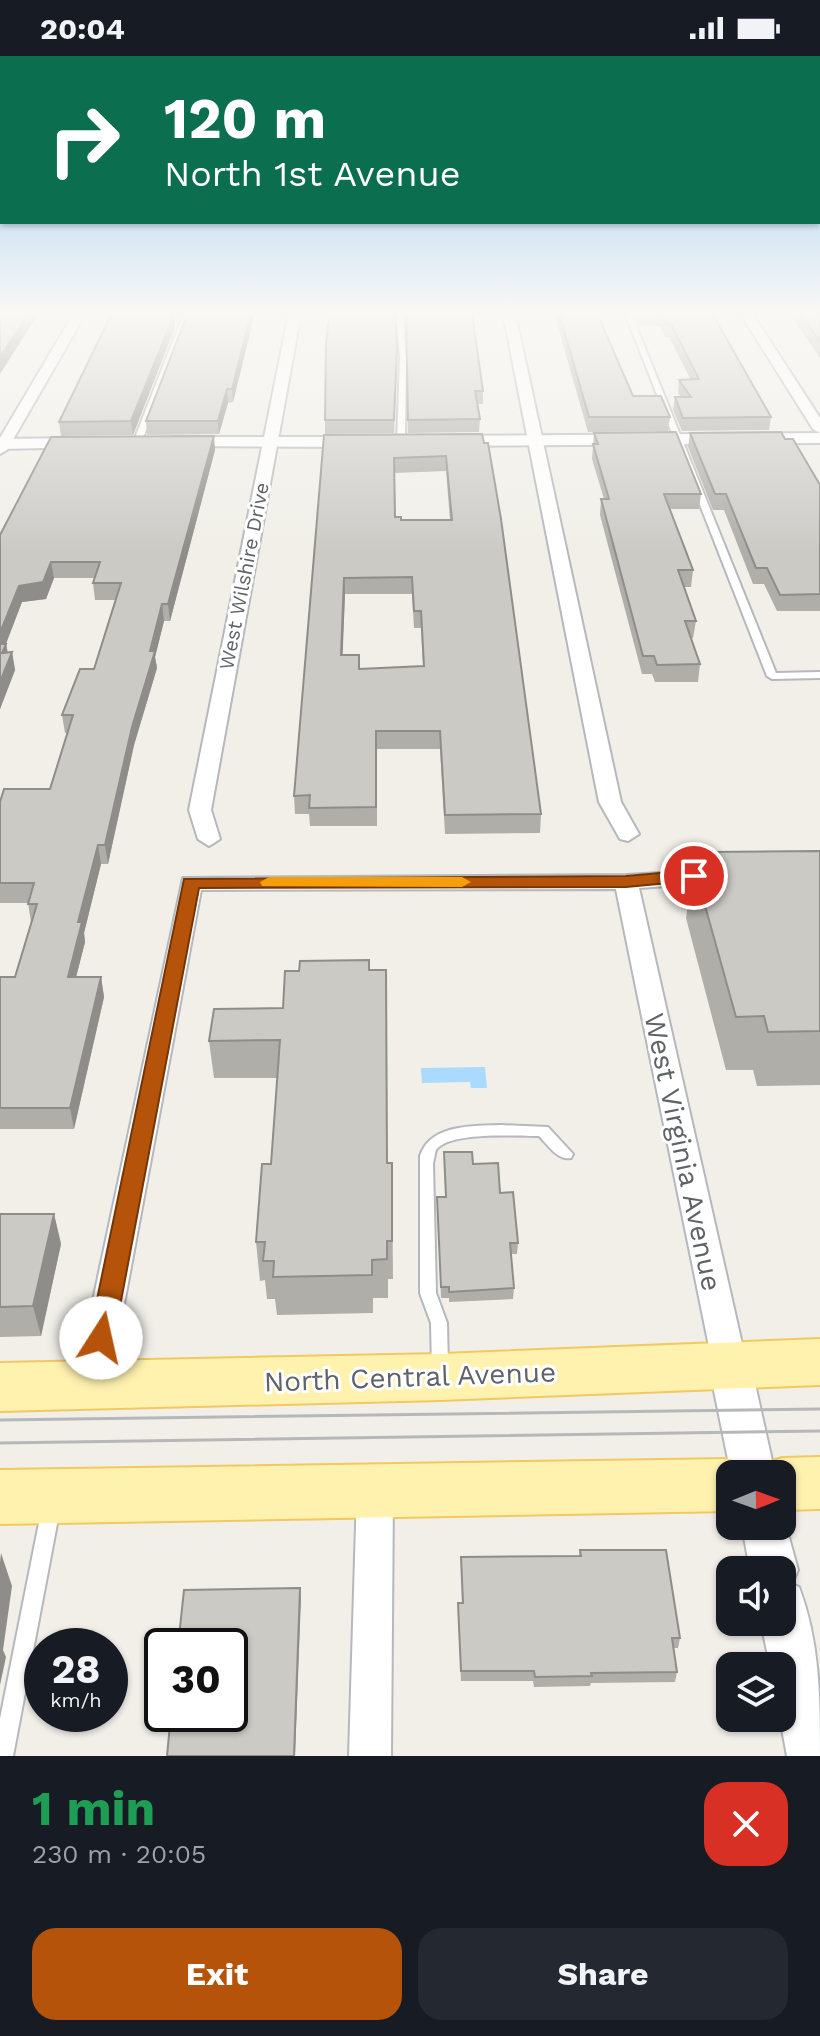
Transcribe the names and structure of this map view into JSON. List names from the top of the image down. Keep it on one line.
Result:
{"streets":{"main road":["North Central Avenue"],"street":["West Wilshire Drive","West Virginia Avenue"]},"crossings":[["West Virginia Avenue","North Central Avenue"]],"north":"right","page":{"status":"20:04","turn":["120 m","North 1st Avenue"],"speed":"28 km/h","limit":"30","heading":["1 min","230 m · 20:05"],"buttons":["Exit","Share"]}}
